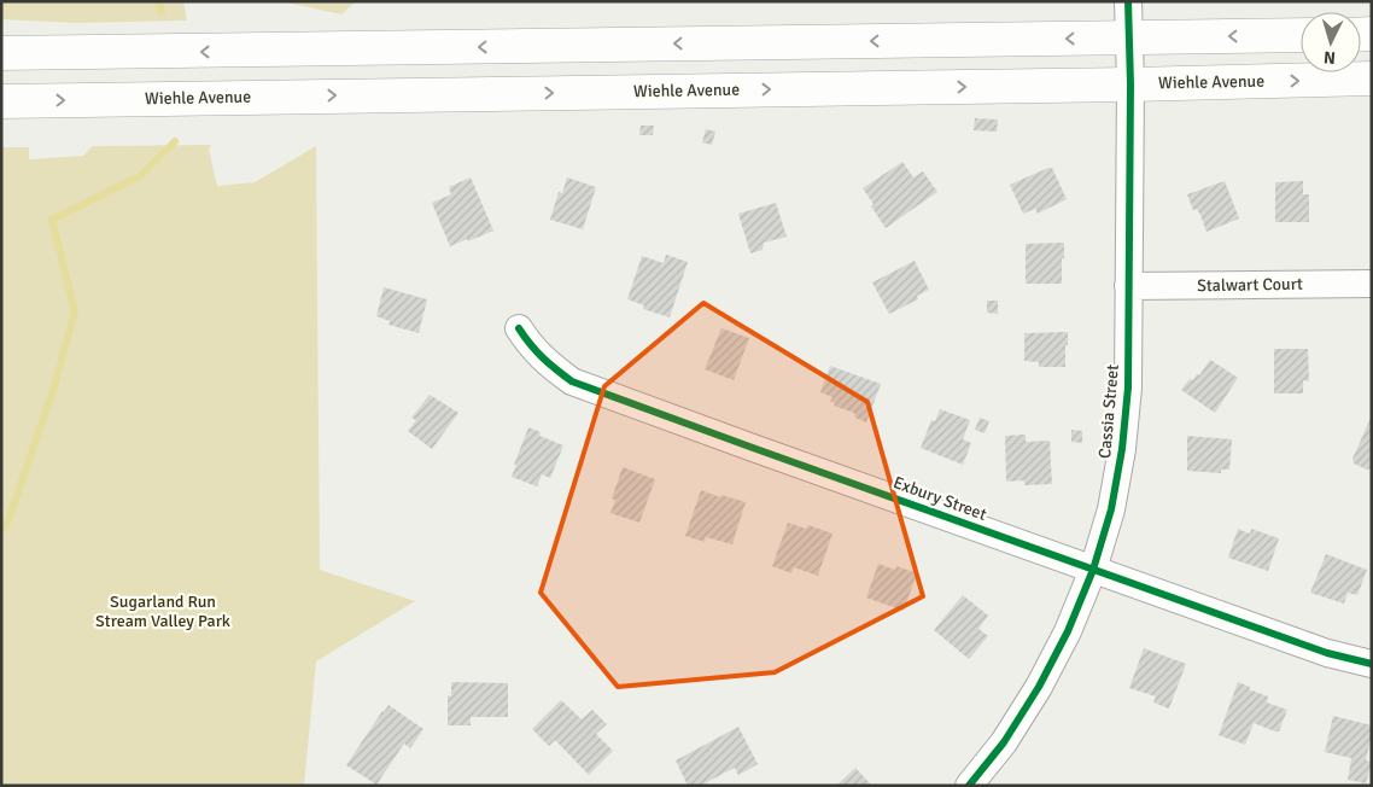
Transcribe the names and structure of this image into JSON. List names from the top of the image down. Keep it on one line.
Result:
{"streets":{"main road":["Wiehle Avenue"],"street":["Stalwart Court","Cassia Street","Exbury Street"]},"crossings":[["Wiehle Avenue","Cassia Street"],["Stalwart Court","Cassia Street"],["Cassia Street","Exbury Street"]],"parks":["Sugarland Run Stream Valley Park"],"north":"bottom"}
